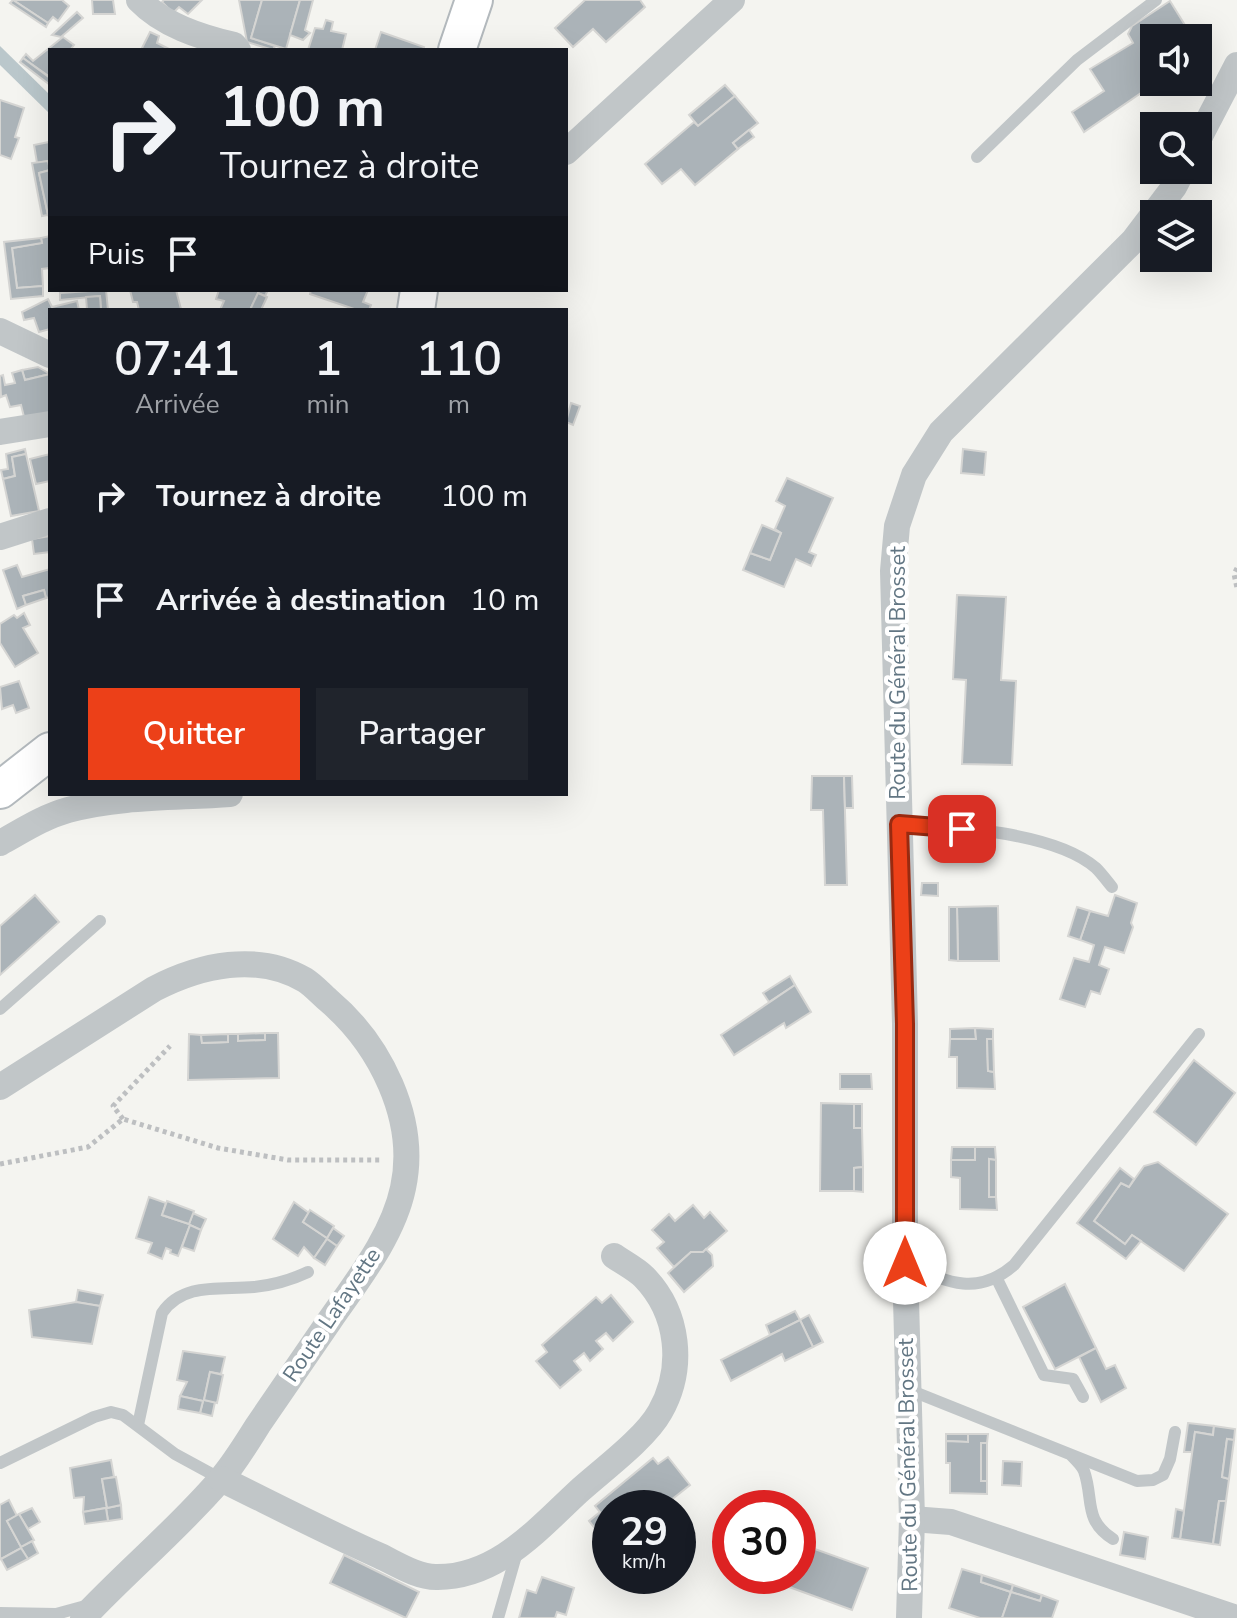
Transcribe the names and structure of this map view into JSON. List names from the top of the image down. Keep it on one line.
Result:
{"streets":{"street":["Route du Général Brosset","Route Lafayette"]},"page":{"turn":["100 m","Tournez à droite"],"then":"Puis","eta":["07:41","Arrivée","1","min","110","m"],"list":[{"name":"Tournez à droite","value":"100 m"},{"name":"Arrivée à destination","value":"10 m"}],"buttons":["Quitter","Partager"],"speed":"29 km/h","limit":"30"}}
